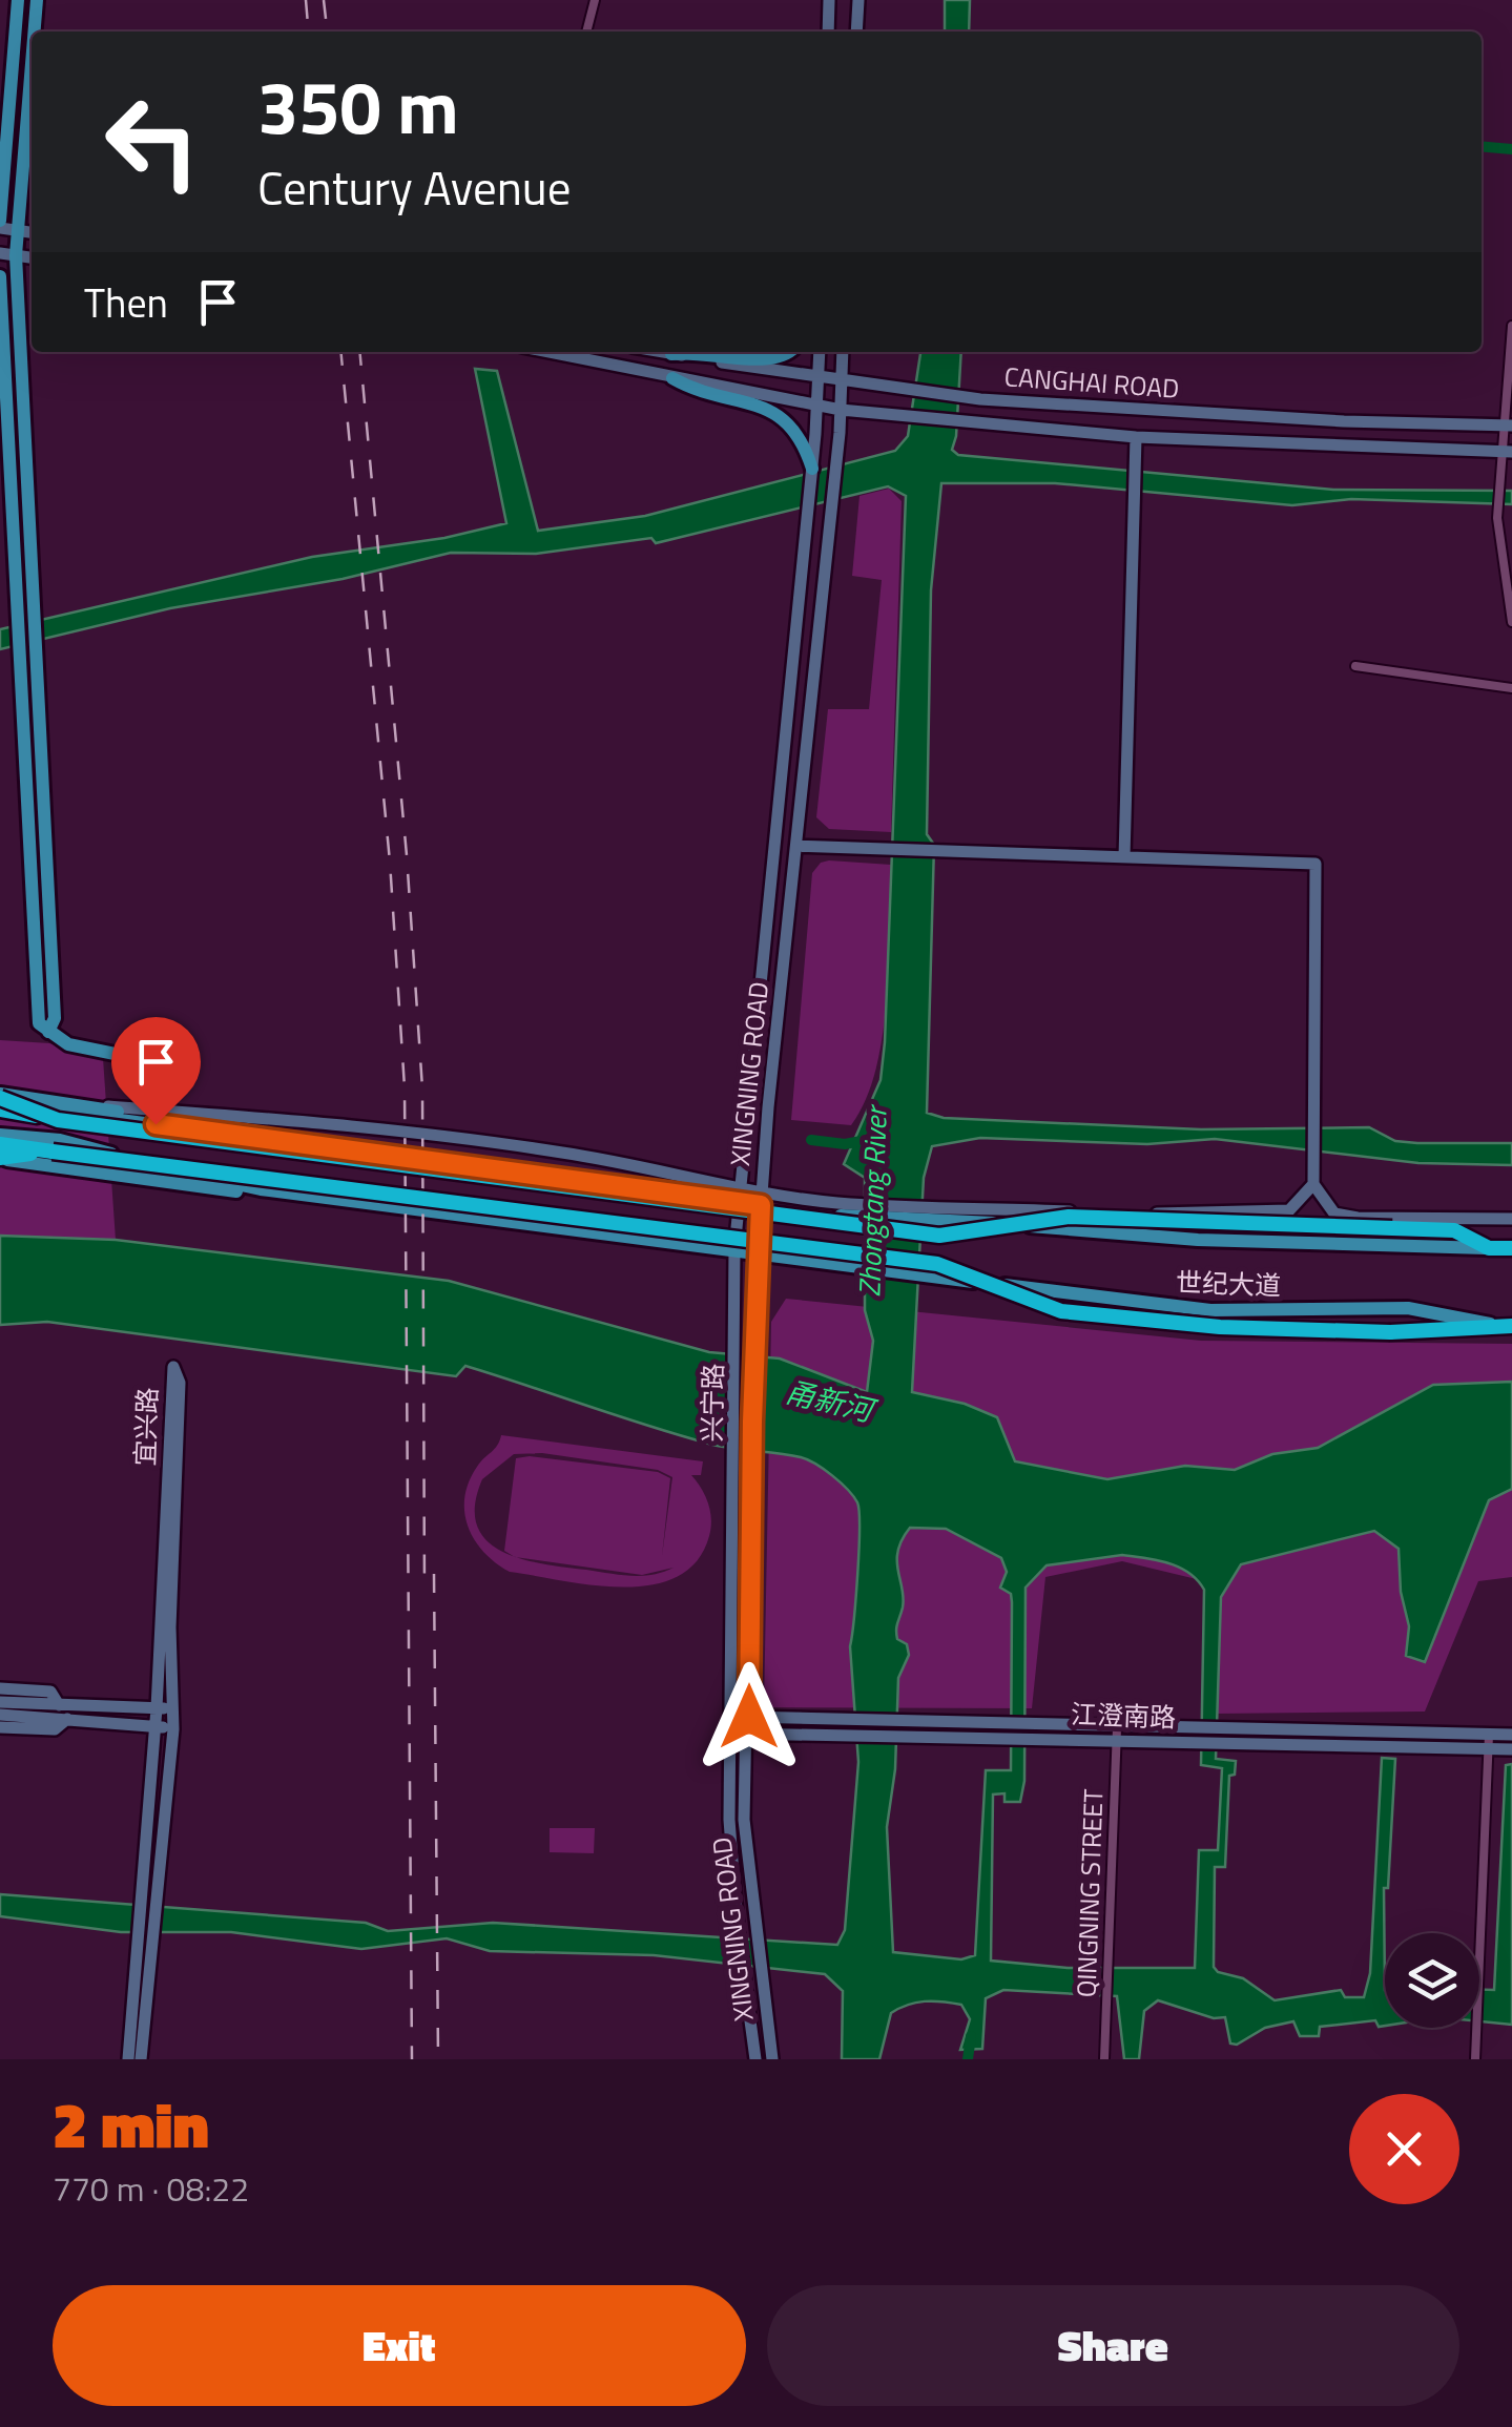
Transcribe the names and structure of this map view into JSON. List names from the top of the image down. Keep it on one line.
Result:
{"streets":{"highway":["世纪大道"],"main road":["CANGHAI ROAD","XINGNING ROAD","兴宁路","宜兴路","江澄南路"],"street":["QINGNING STREET"]},"crossings":[["CANGHAI ROAD","XINGNING ROAD"],["XINGNING ROAD","世纪大道"],["XINGNING ROAD","兴宁路"],["XINGNING ROAD","江澄南路"],["兴宁路","江澄南路"],["江澄南路","QINGNING STREET"]],"water":["Zhongtang River","甬新河"],"page":{"turn":["350 m","Century Avenue"],"then":"Then","heading":["2 min","770 m · 08:22"],"buttons":["Exit","Share"]}}
